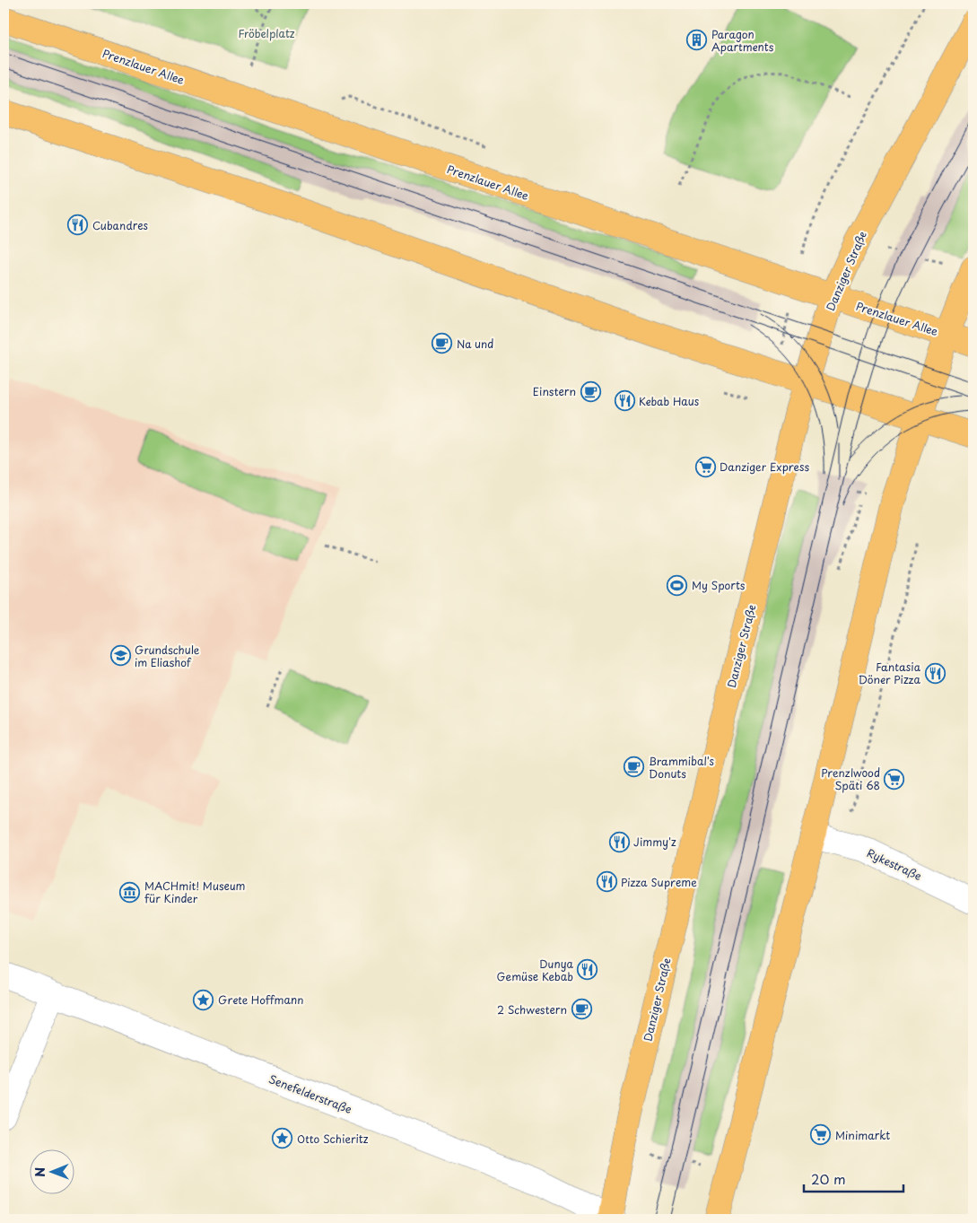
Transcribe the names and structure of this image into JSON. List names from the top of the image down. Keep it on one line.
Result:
{"streets":{"main road":["Prenzlauer Allee","Danziger Straße"],"street":["Rykestraße","Senefelderstraße"]},"crossings":[["Prenzlauer Allee","Danziger Straße"],["Danziger Straße","Senefelderstraße"]],"parks":["Fröbelplatz"],"places":{"building":["Paragon Apartments"],"restaurant":["Cubandres","Kebab Haus","Fantasia Döner Pizza","Jimmy'z","Pizza Supreme","Dunya Gemüse Kebab"],"cafe":["Na und","Einstern","Brammibal's Donuts","2 Schwestern"],"supermarket":["Danziger Express","Prenzlwood Späti 68","Minimarkt"],"sports":["My Sports"],"school or university":["Grundschule im Eliashof"],"museum":["MACHmit! Museum für Kinder"],"place":["Grete Hoffmann","Otto Schieritz"]},"scale_bar":"20 m","north":"left"}
